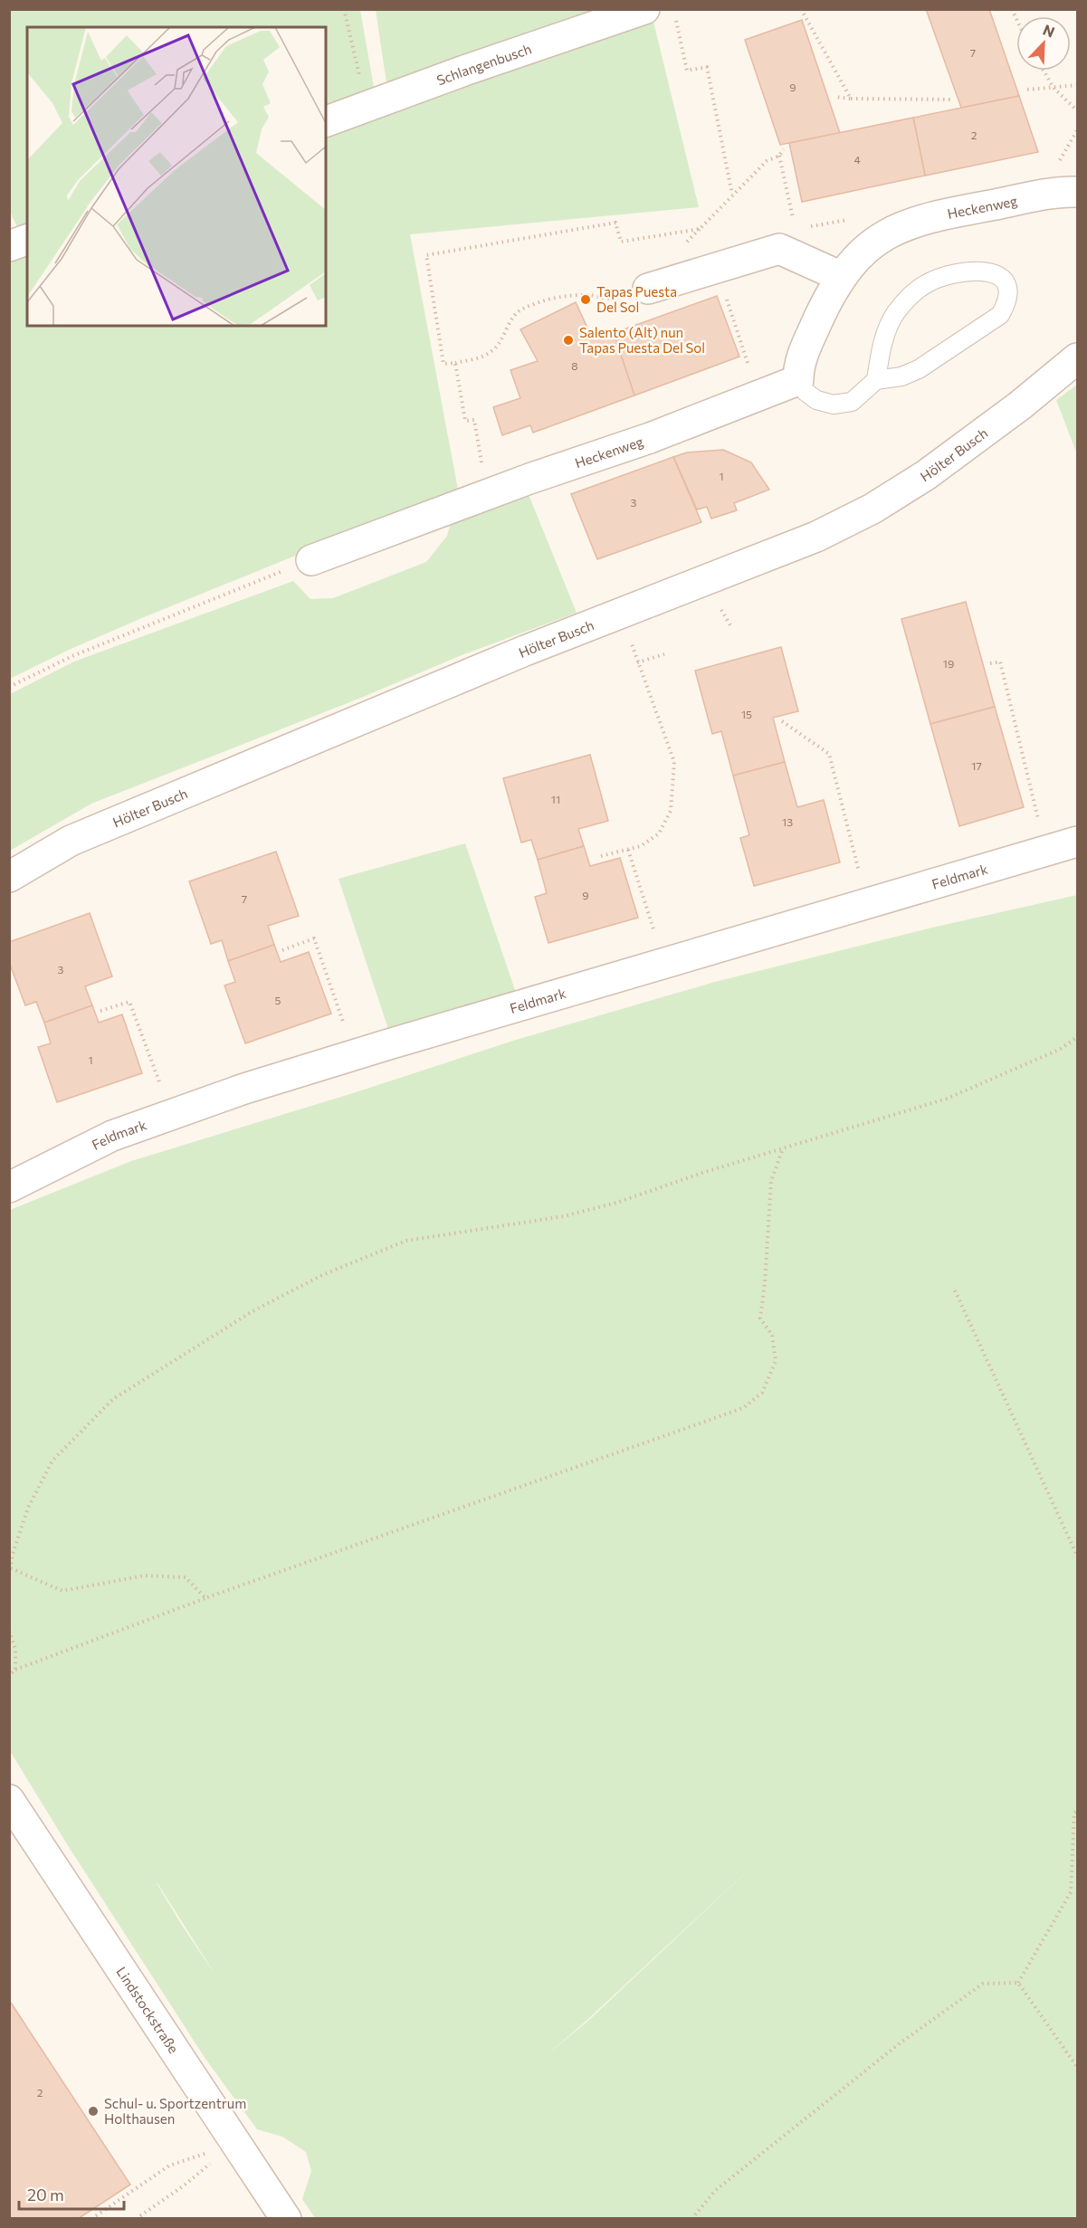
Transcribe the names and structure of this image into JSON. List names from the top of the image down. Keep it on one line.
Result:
{"streets":{"street":["Schlangenbusch","Heckenweg","Hölter Busch","Feldmark","Lindstockstraße"]},"places":["Tapas Puesta Del Sol","Salento (Alt) nun Tapas Puesta Del Sol","Schul- u. Sportzentrum Holthausen"],"house_numbers":["7","9","2","4","8","1","3","19","15","17","11","13","9","7","3","5","1","2"],"scale_bar":"20 m","north":"top right"}
